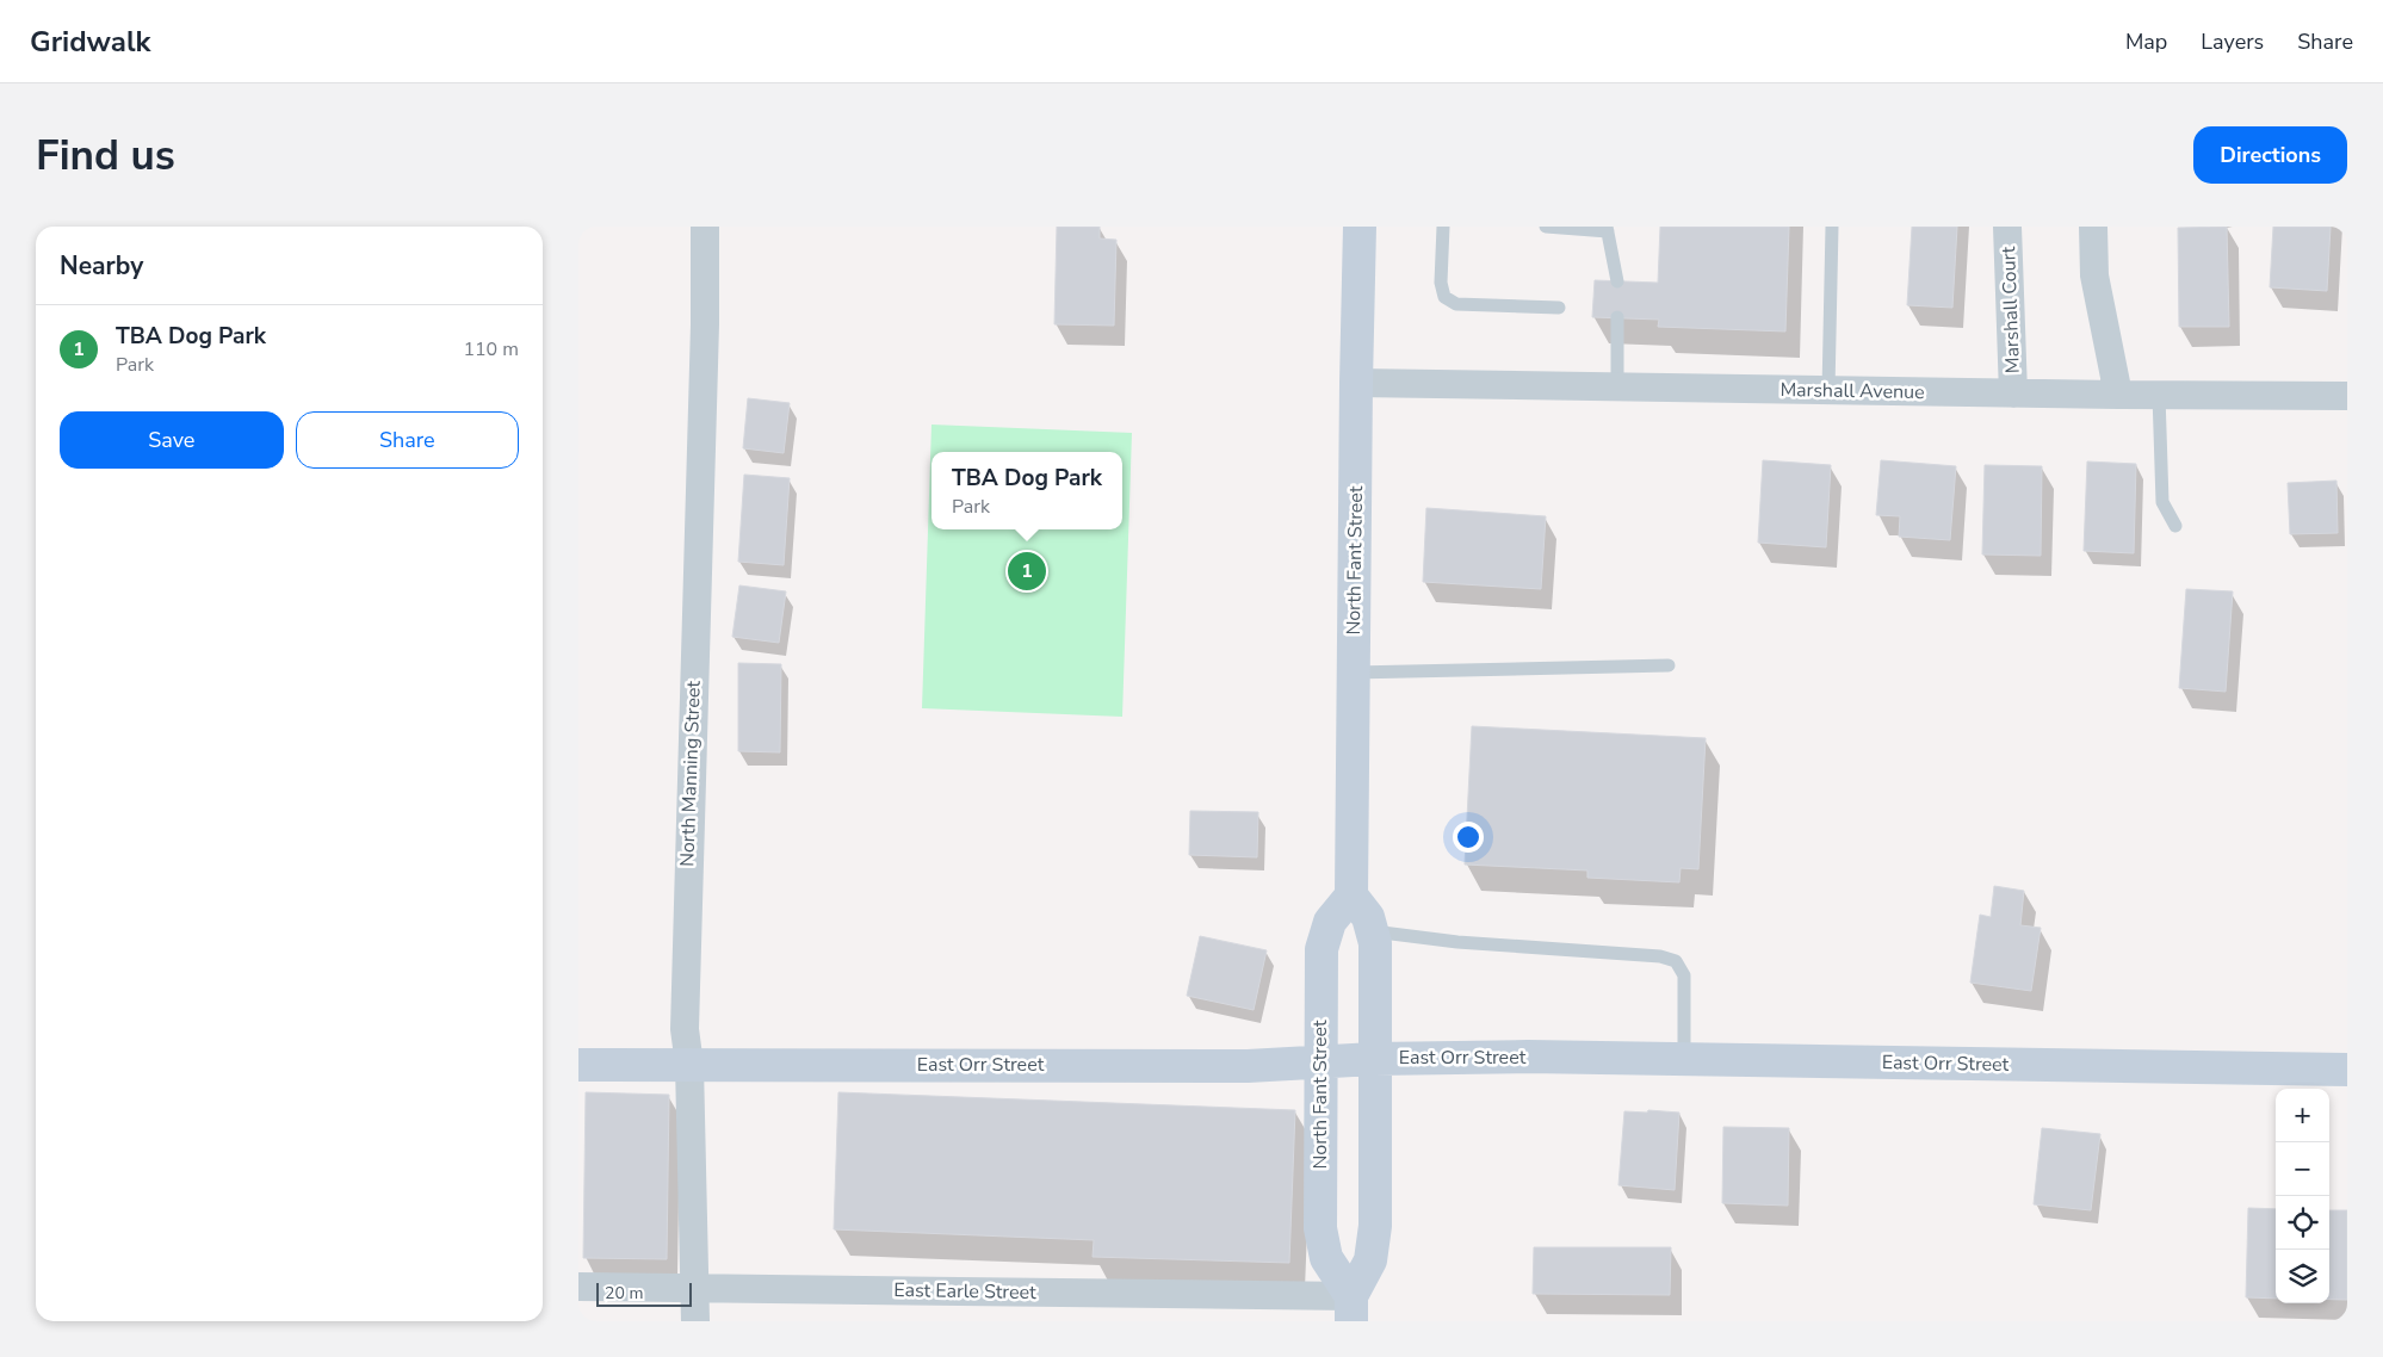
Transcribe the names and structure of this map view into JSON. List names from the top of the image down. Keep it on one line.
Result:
{"streets":{"street":["Marshall Court","Marshall Avenue","North Fant Street","North Manning Street","East Orr Street","East Earle Street"]},"crossings":[["Marshall Court","Marshall Avenue"],["Marshall Avenue","North Fant Street"],["North Fant Street","East Orr Street"],["North Fant Street","East Earle Street"],["North Manning Street","East Orr Street"],["North Manning Street","East Earle Street"]],"scale_bar":"20 m","page":{"header":"Gridwalk","nav":["Map","Layers","Share"],"buttons":["Directions",["Save","Share"]],"title":"Find us","heading":"Nearby","list":[{"mark":"1","name":"TBA Dog Park","note":"Park","value":"110 m"}],"popup":["TBA Dog Park","Park"],"pins":"1","map_buttons":["+","−"],"scale":"20 m"}}
